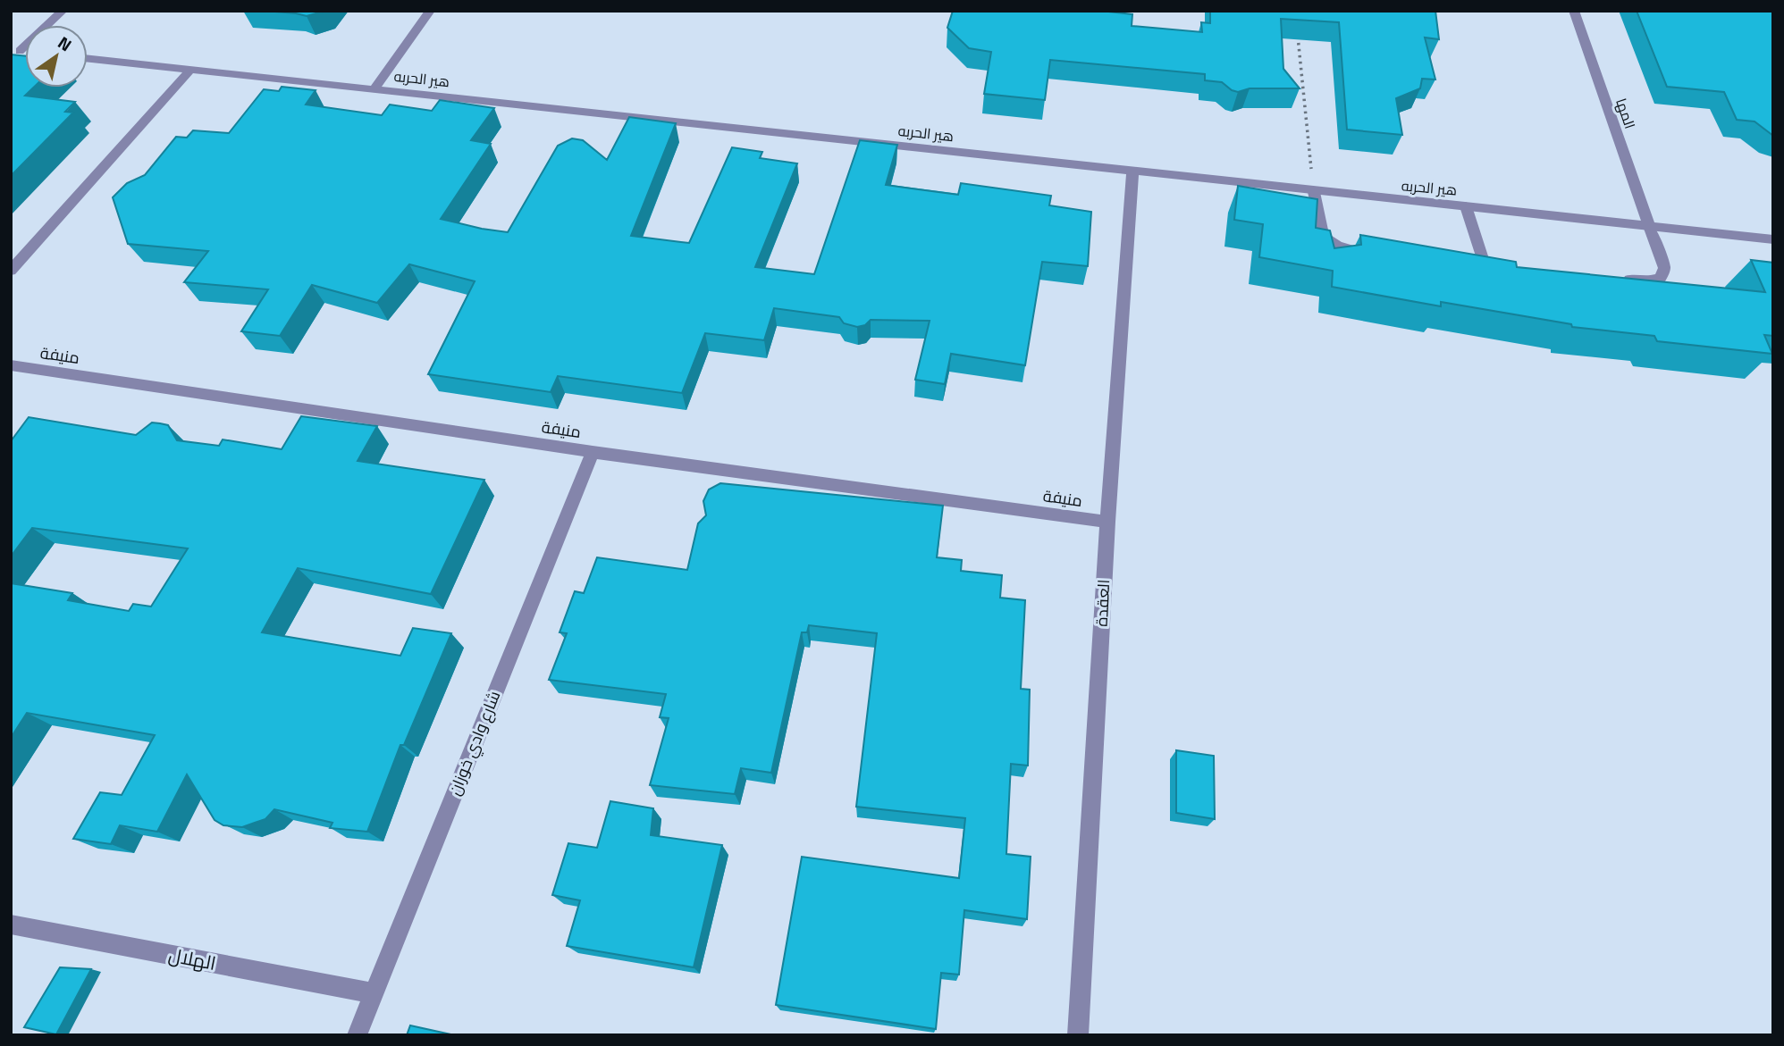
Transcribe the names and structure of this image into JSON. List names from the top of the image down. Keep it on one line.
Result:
{"streets":{"street":["هير الحربه","المها","منيفة","العقدة","شارع وادي خوزان","الهلال"]},"crossings":[["هير الحربه","المها"],["هير الحربه","العقدة"],["منيفة","العقدة"],["منيفة","شارع وادي خوزان"],["شارع وادي خوزان","الهلال"]],"north":"top right"}
